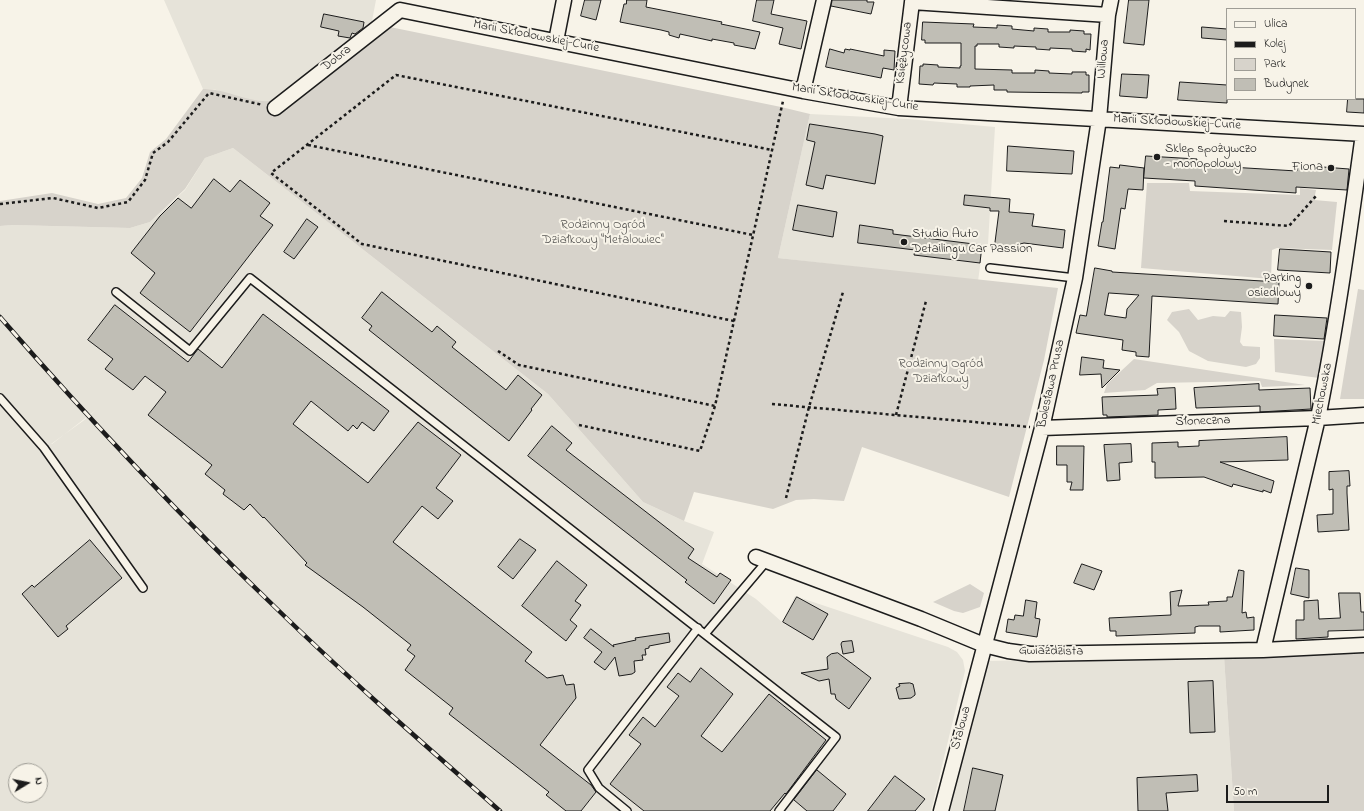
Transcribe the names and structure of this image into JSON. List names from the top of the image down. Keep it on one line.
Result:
{"streets":{"street":["Marii Skłodowskiej-Curie","Księżycowa","Dobra","Willowa","Bolesława Prusa","Miechowska","Słoneczna","Gwiaździsta","Stalowa"]},"crossings":[["Marii Skłodowskiej-Curie","Księżycowa"],["Marii Skłodowskiej-Curie","Dobra"],["Marii Skłodowskiej-Curie","Willowa"],["Marii Skłodowskiej-Curie","Bolesława Prusa"],["Marii Skłodowskiej-Curie","Miechowska"],["Księżycowa","Willowa"],["Willowa","Bolesława Prusa"],["Bolesława Prusa","Słoneczna"],["Bolesława Prusa","Gwiaździsta"],["Bolesława Prusa","Stalowa"],["Miechowska","Słoneczna"],["Miechowska","Gwiaździsta"],["Gwiaździsta","Stalowa"]],"parks":["Rodzinny Ogród Działkowy \"Metalowiec\"","Rodzinny Ogród Działkowy"],"places":["Sklep spożywczo - monopolowy","Fiona","Studio Auto Detailingu Car Passion","Parking osiedlowy"],"legend":["Ulica","Kolej","Park","Budynek"],"scale_bar":"50 m","north":"right"}
